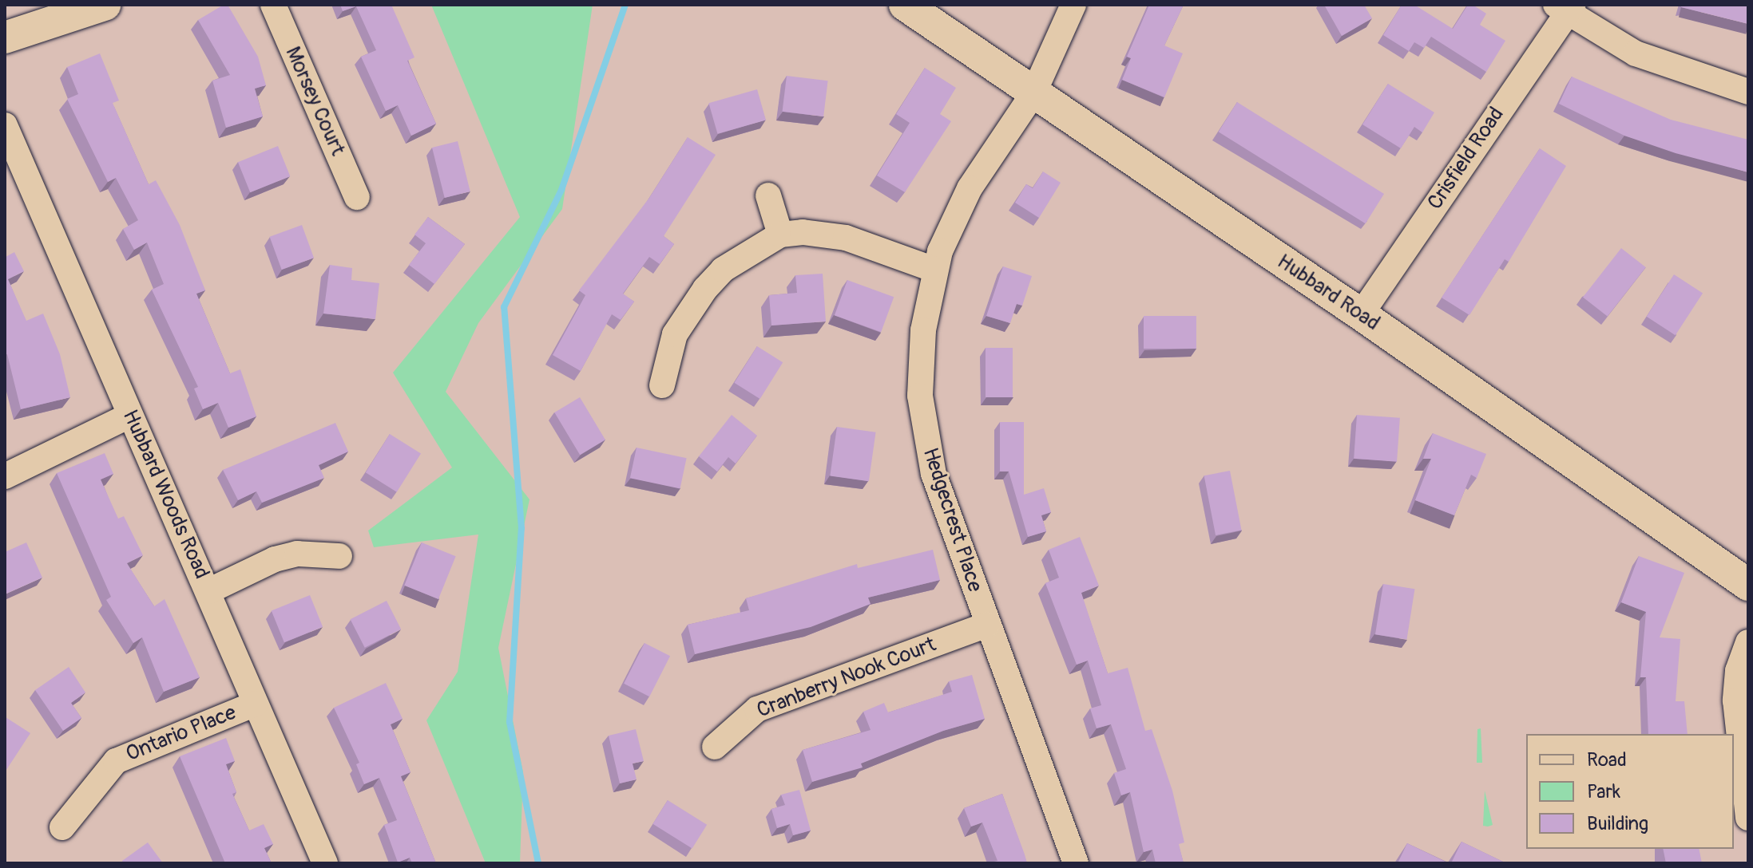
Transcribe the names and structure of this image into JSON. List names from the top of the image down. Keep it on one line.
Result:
{"streets":{"main road":["Hubbard Road"],"street":["Morsey Court","Crisfield Road","Hubbard Woods Road","Hedgecrest Place","Cranberry Nook Court","Ontario Place"]},"crossings":[["Crisfield Road","Hubbard Road"],["Hubbard Road","Hedgecrest Place"],["Hubbard Woods Road","Ontario Place"],["Hedgecrest Place","Cranberry Nook Court"]],"legend":["Road","Park","Building"]}
